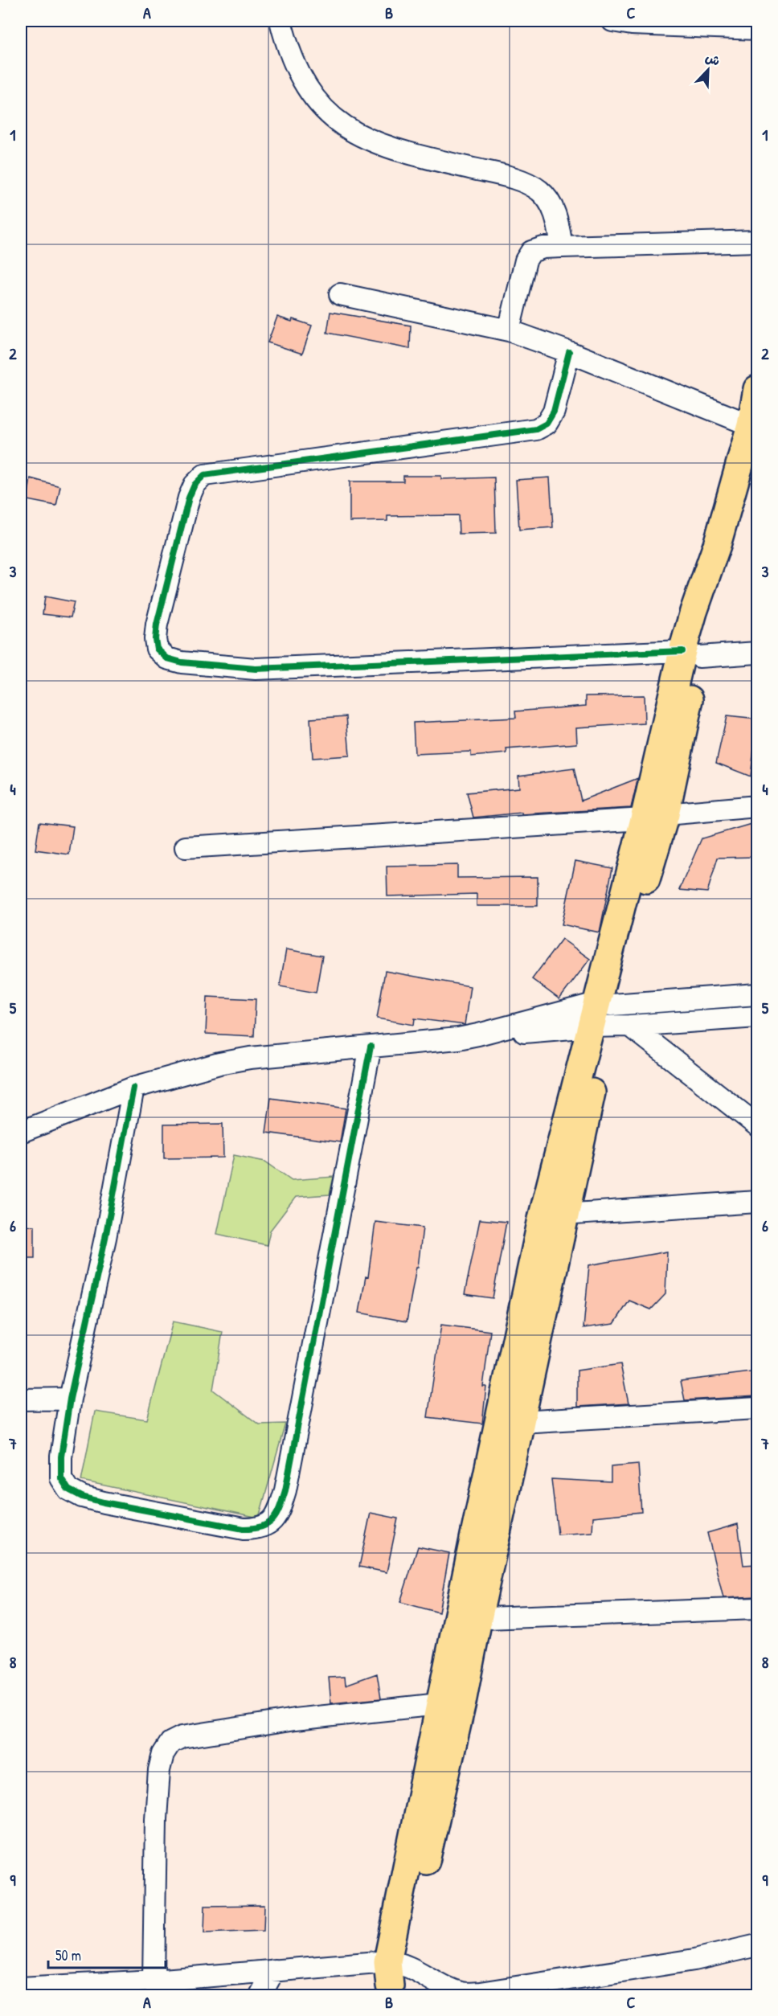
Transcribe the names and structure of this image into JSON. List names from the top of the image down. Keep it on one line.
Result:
{"scale_bar":"50 m","north":"top right","grid":{"columns":["A","B","C"],"rows":["1","2","3","4","5","6","7","8","9"]}}
